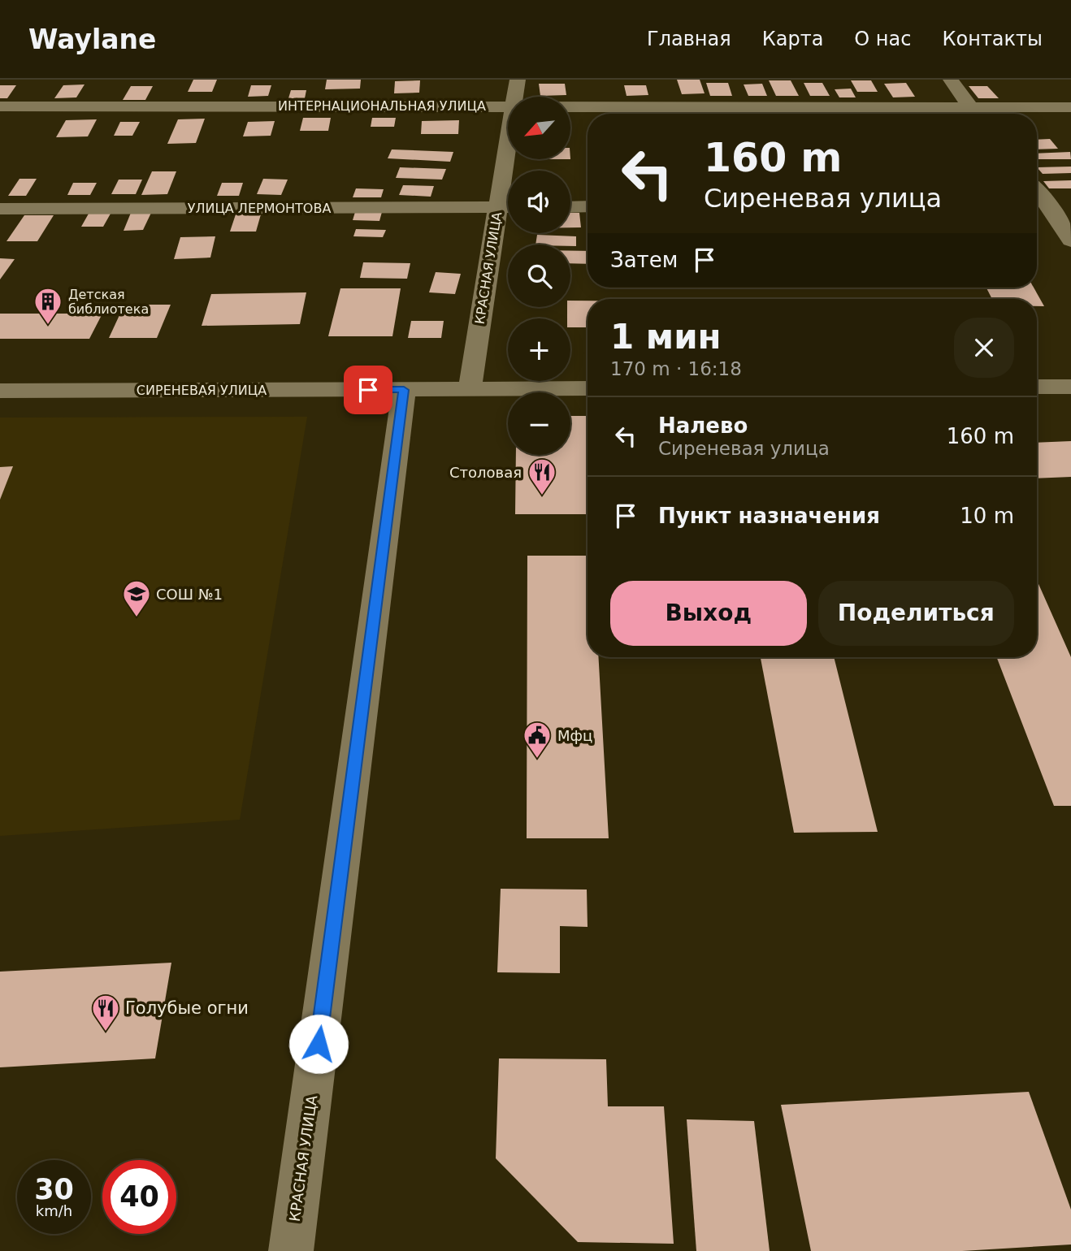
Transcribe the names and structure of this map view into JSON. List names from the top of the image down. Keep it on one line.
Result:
{"streets":{"street":["ИНТЕРНАЦИОНАЛЬНАЯ УЛИЦА","УЛИЦА ЛЕРМОНТОВА","КРАСНАЯ УЛИЦА","СИРЕНЕВАЯ УЛИЦА"]},"crossings":[["УЛИЦА ЛЕРМОНТОВА","КРАСНАЯ УЛИЦА"],["КРАСНАЯ УЛИЦА","СИРЕНЕВАЯ УЛИЦА"]],"places":{"building":["Детская библиотека"],"restaurant":["Столовая","Голубые огни"],"school or university":["СОШ №1"],"public building":["Мфц"]},"north":"bottom left","page":{"header":"Waylane","nav":["Главная","Карта","О нас","Контакты"],"map_buttons":["+","−"],"turn":["160 m","Сиреневая улица"],"then":"Затем","heading":["1 мин","170 m · 16:18"],"list":[{"name":"Налево","note":"Сиреневая улица","value":"160 m"},{"name":"Пункт назначения","value":"10 m"}],"buttons":["Выход","Поделиться"],"speed":"30 km/h","limit":"40"}}
